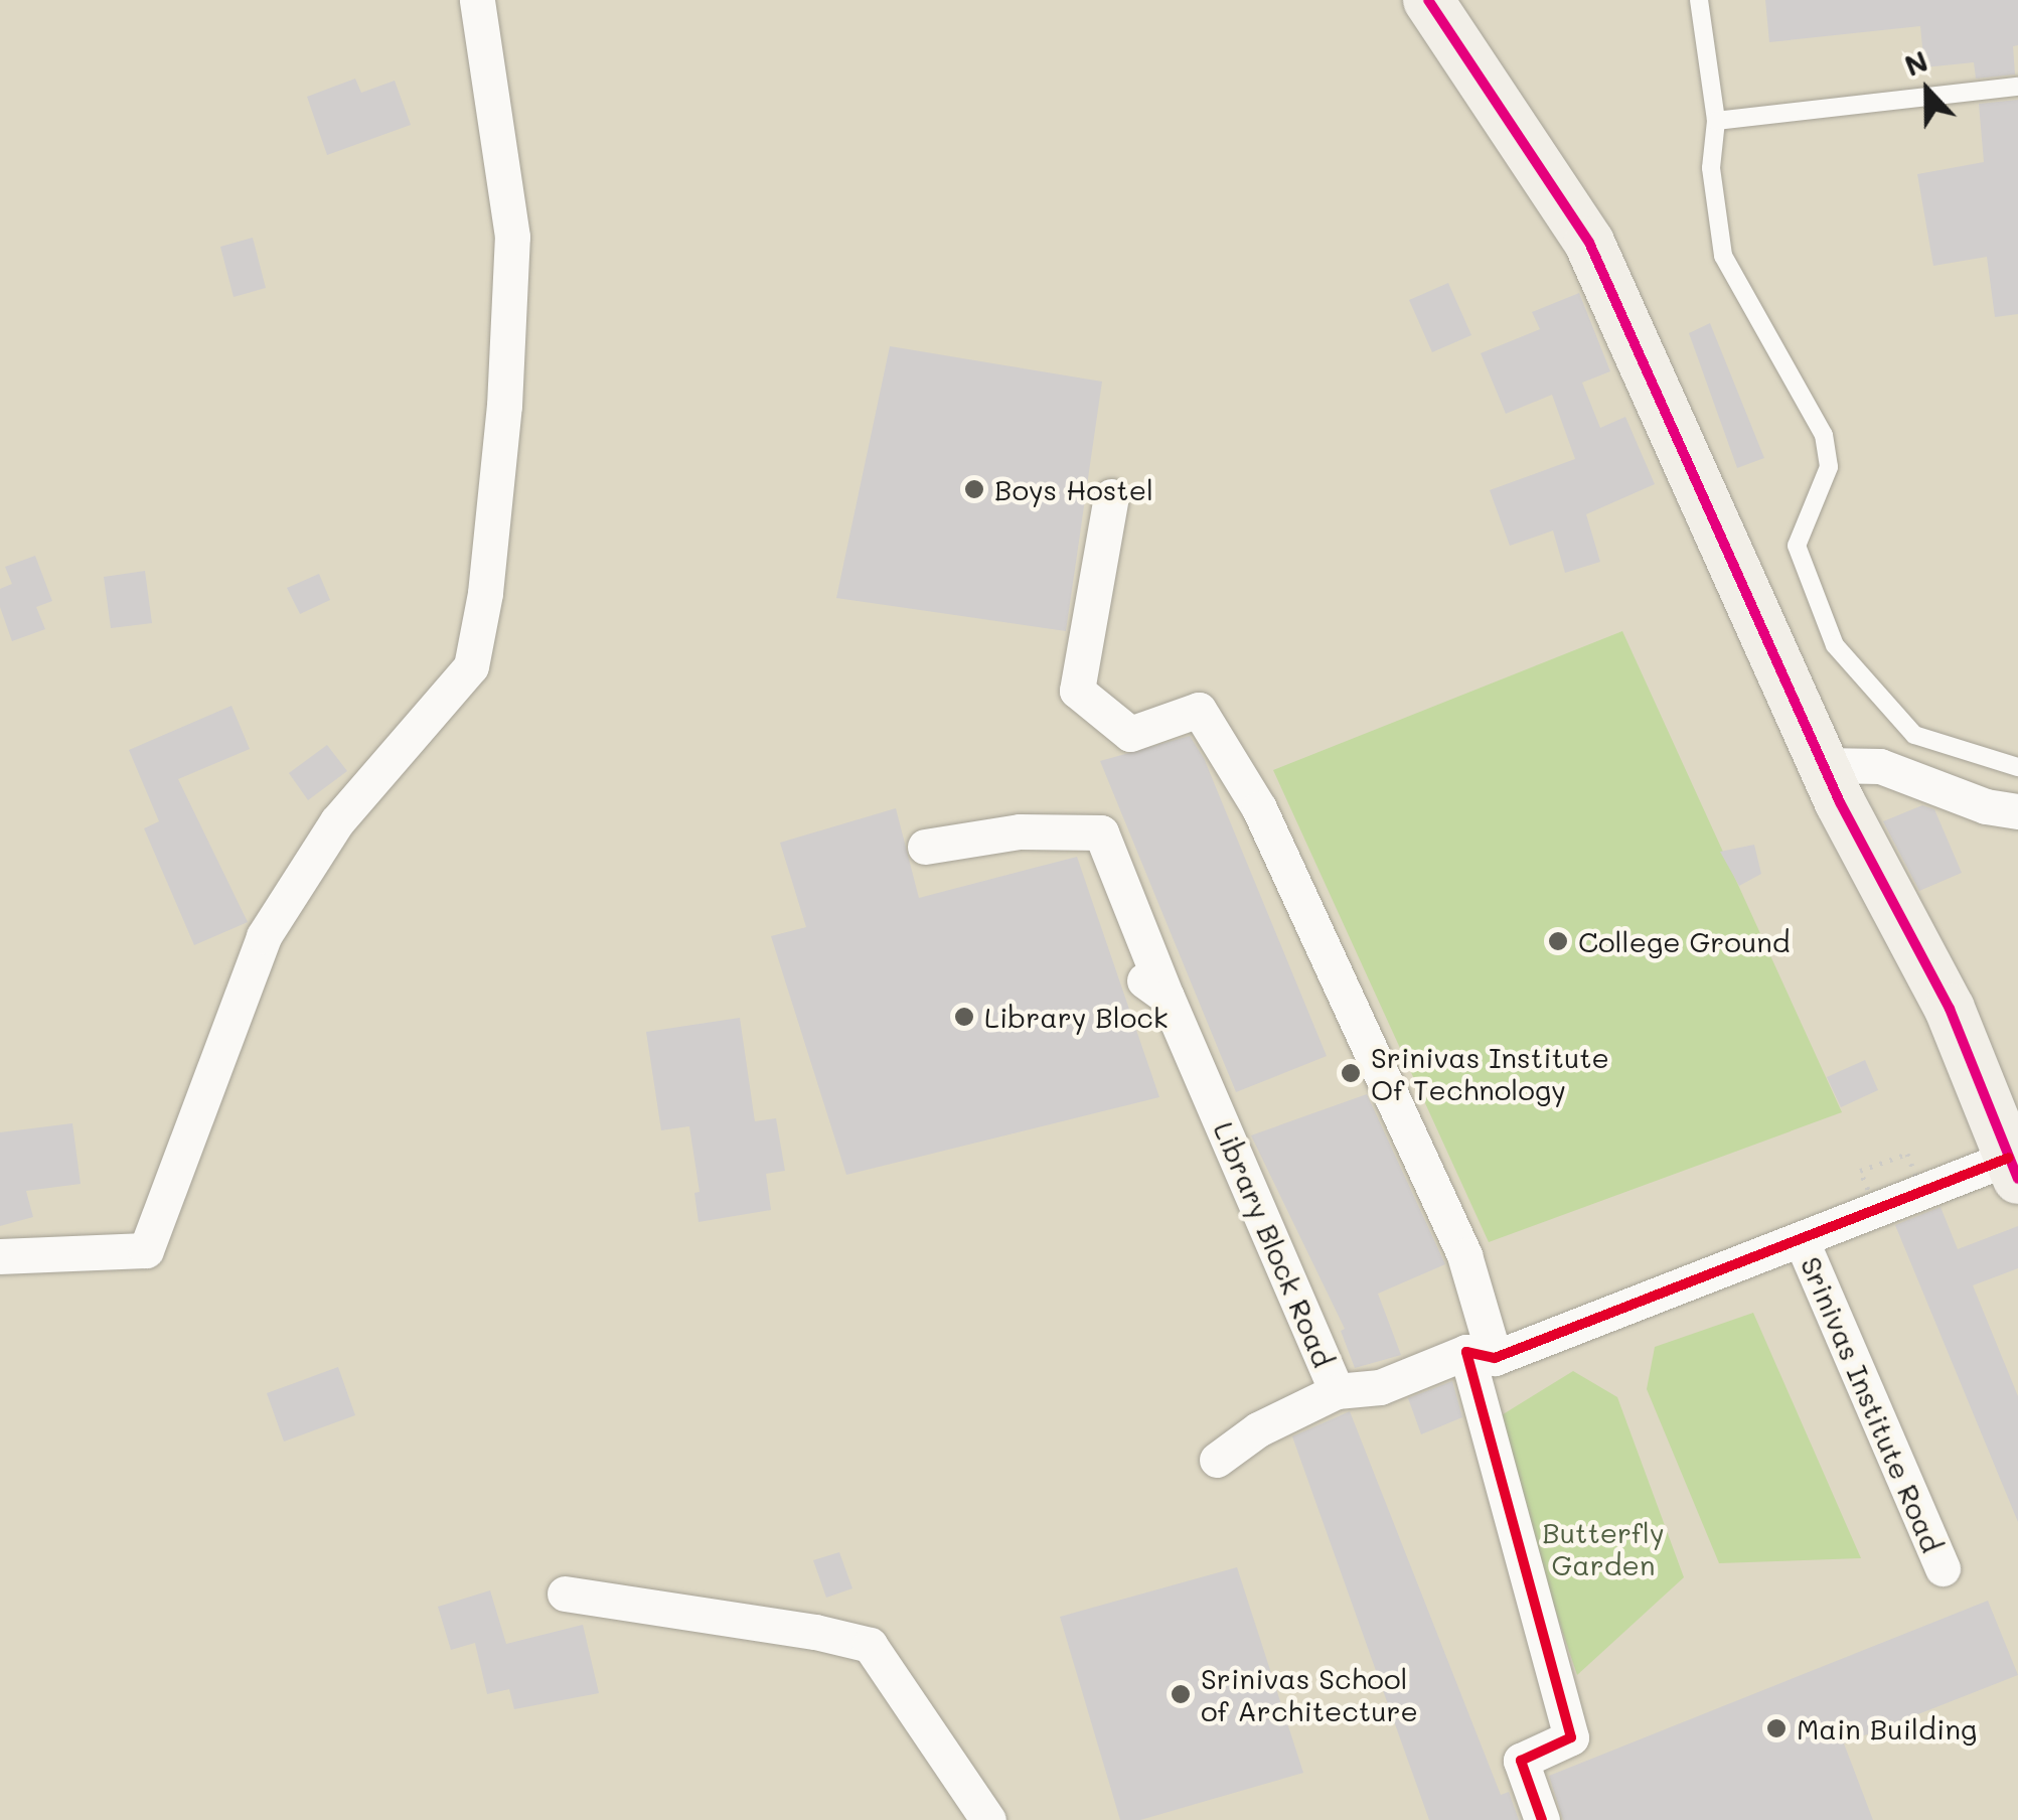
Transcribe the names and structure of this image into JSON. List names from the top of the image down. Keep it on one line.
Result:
{"streets":{"street":["Library Block Road","Srinivas Institute Road"]},"crossings":[["Library Block Road","Srinivas Institute Road"]],"parks":["Butterfly Garden"],"places":["Boys Hostel","College Ground","Library Block","Srinivas Institute Of Technology","Srinivas School of Architecture","Main Building"],"north":"top"}
